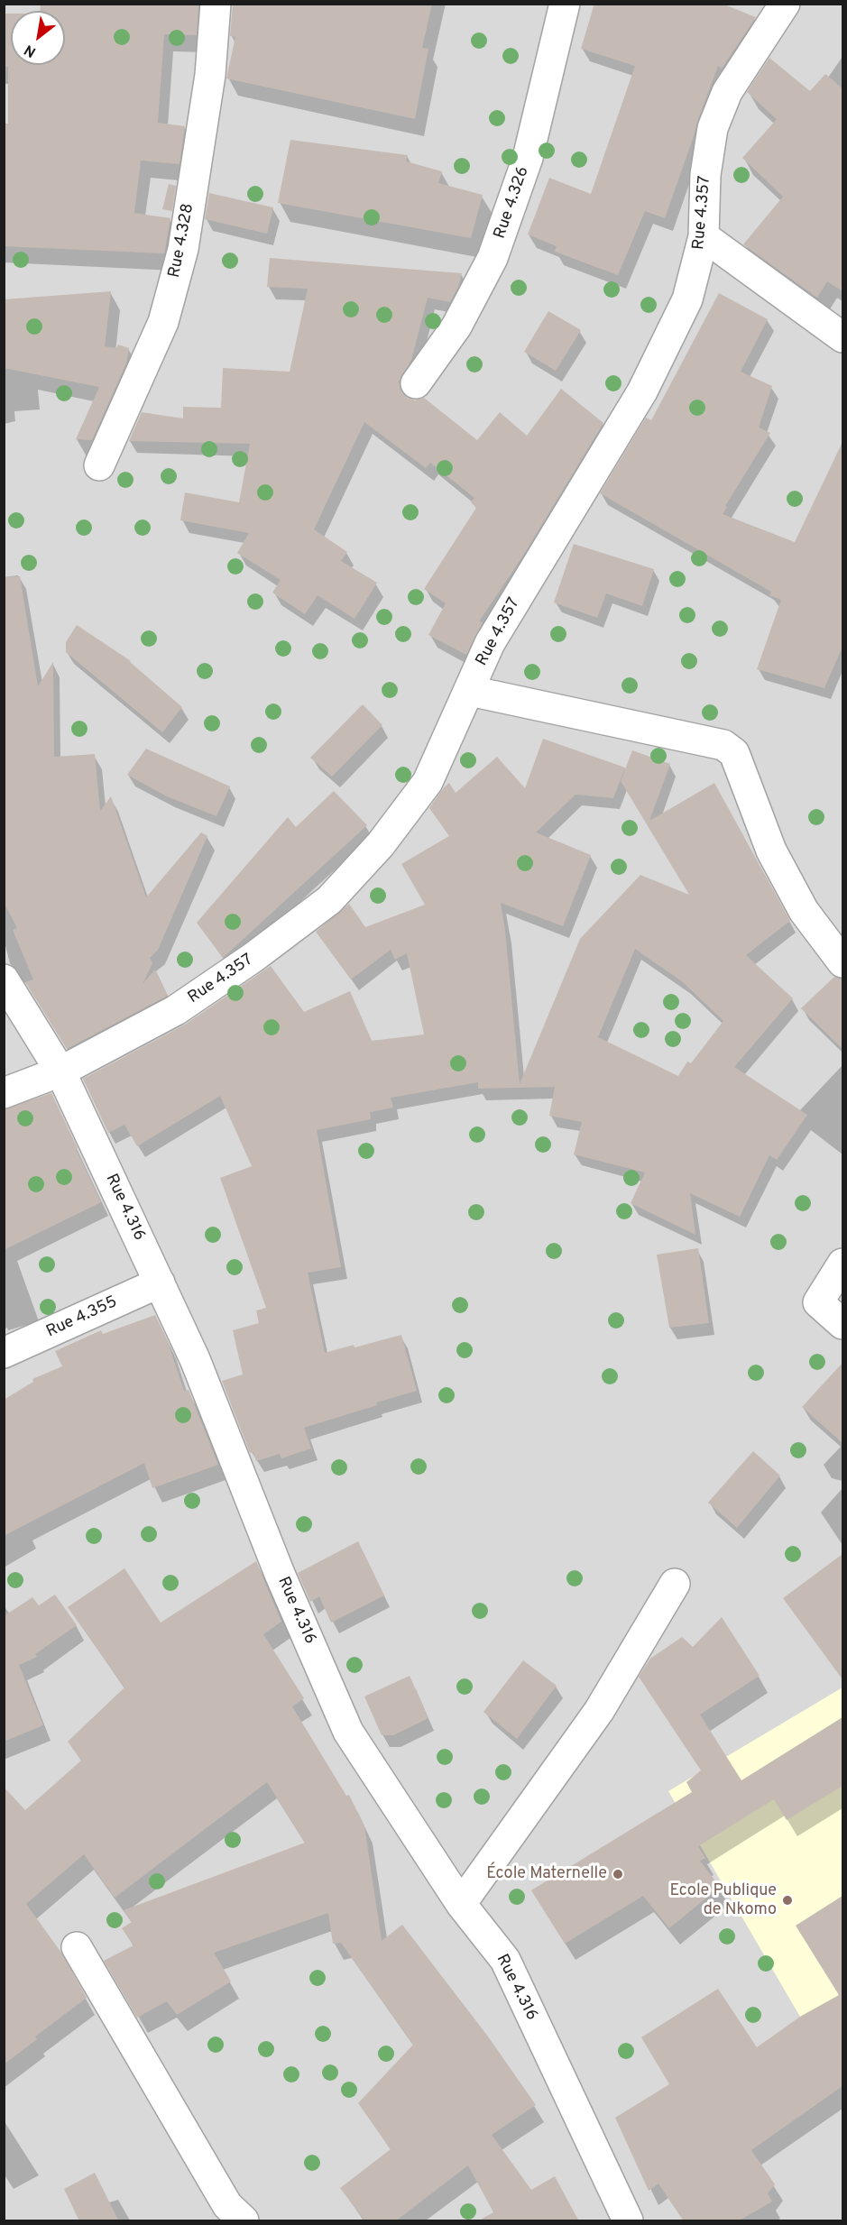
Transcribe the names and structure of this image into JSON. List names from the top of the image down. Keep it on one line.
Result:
{"streets":{"street":["Rue 4.326","Rue 4.357","Rue 4.328","Rue 4.316","Rue 4.355"]},"crossings":[["Rue 4.357","Rue 4.316"],["Rue 4.316","Rue 4.355"]],"places":["École Maternelle","Ecole Publique de Nkomo"],"north":"bottom left"}
